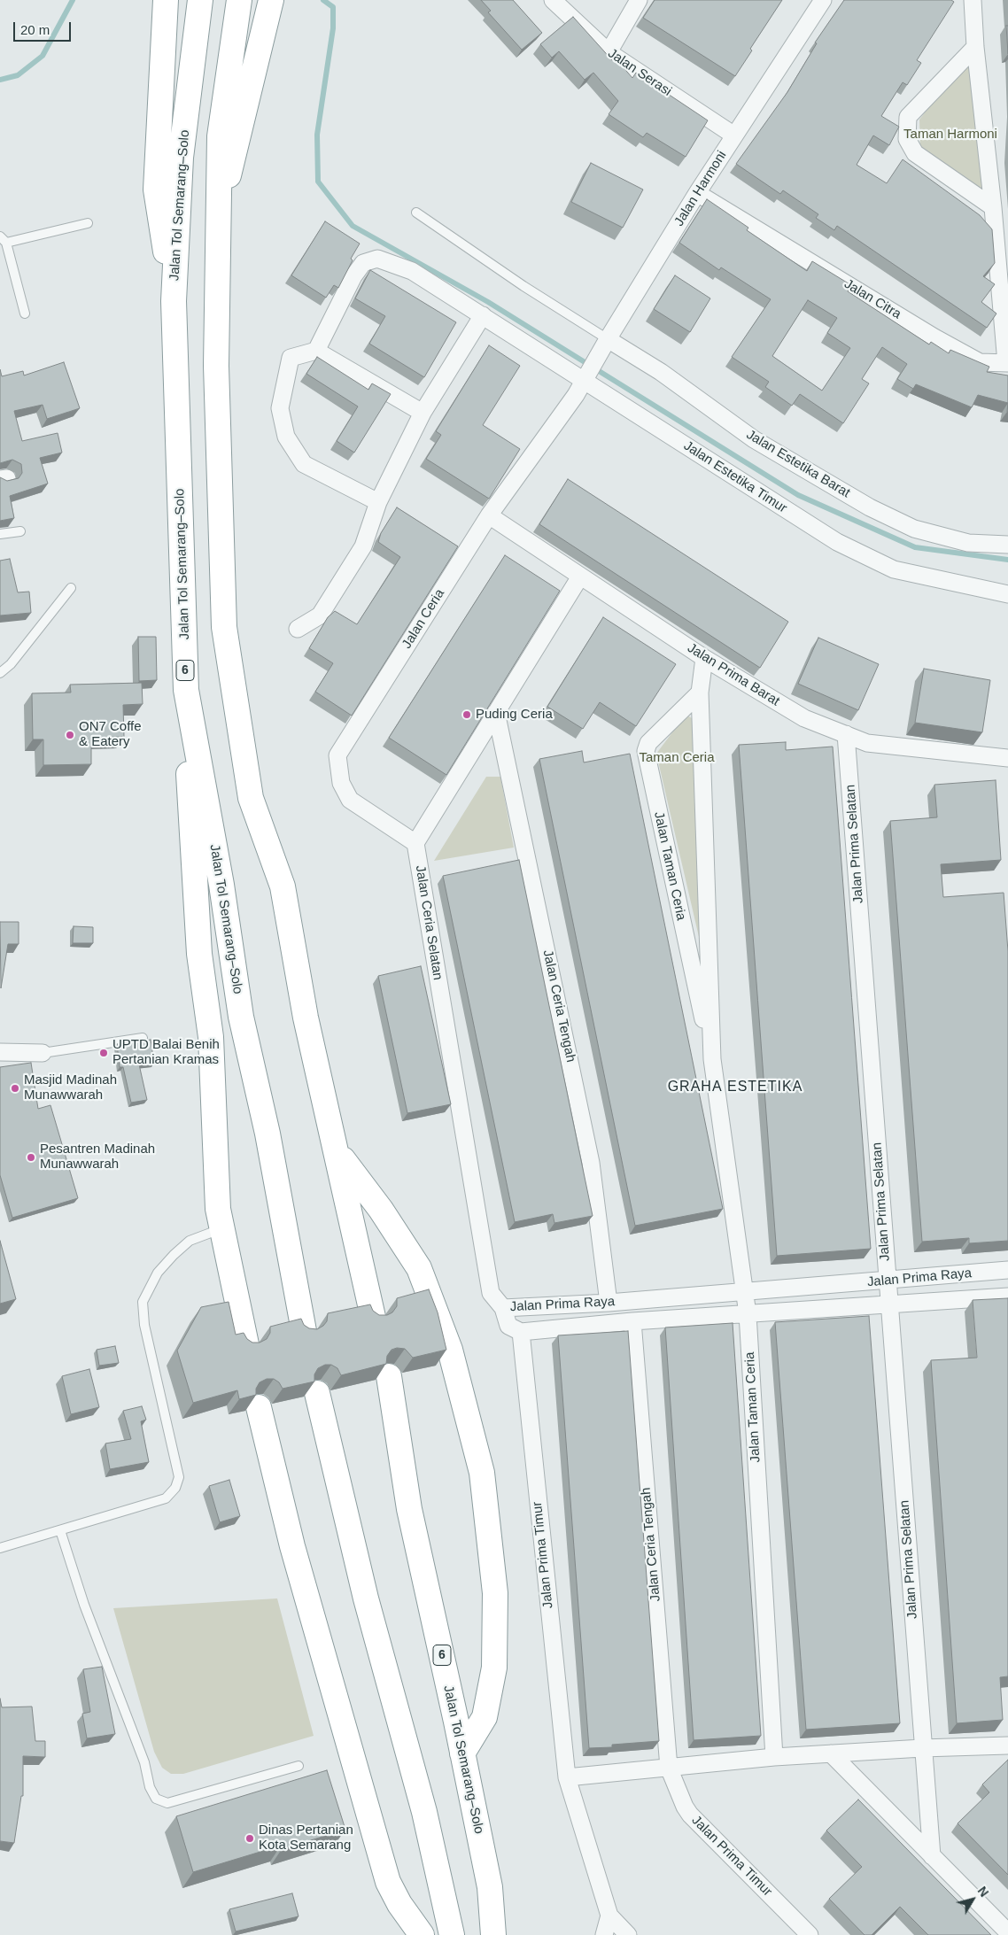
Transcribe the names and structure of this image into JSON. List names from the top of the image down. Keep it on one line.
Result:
{"streets":{"highway":["Jalan Tol Semarang–Solo","6"],"street":["Jalan Serasi","Jalan Harmoni","Jalan Citra","Jalan Estetika Barat","Jalan Estetika Timur","Jalan Ceria","Jalan Prima Barat","Jalan Prima Selatan","Jalan Taman Ceria","Jalan Ceria Selatan","Jalan Ceria Tengah","Jalan Prima Raya","Jalan Prima Timur"]},"crossings":[["Jalan Serasi","Jalan Harmoni"],["Jalan Harmoni","Jalan Citra"],["Jalan Harmoni","Jalan Estetika Barat"],["Jalan Harmoni","Jalan Estetika Timur"],["Jalan Harmoni","Jalan Ceria"],["Jalan Estetika Timur","Jalan Ceria"],["Jalan Ceria","Jalan Prima Barat"],["Jalan Ceria","Jalan Ceria Selatan"],["Jalan Prima Barat","Jalan Prima Selatan"],["Jalan Prima Barat","Jalan Taman Ceria"],["Jalan Prima Selatan","Jalan Prima Raya"],["Jalan Taman Ceria","Jalan Prima Raya"],["Jalan Ceria Selatan","Jalan Prima Raya"],["Jalan Ceria Tengah","Jalan Prima Raya"],["Jalan Ceria Tengah","Jalan Prima Timur"],["Jalan Prima Raya","Jalan Prima Timur"]],"districts":["GRAHA ESTETIKA"],"parks":["Taman Harmoni","Taman Ceria"],"places":["Puding Ceria","ON7 Coffe & Eatery","UPTD Balai Benih Pertanian Kramas","Masjid Madinah Munawwarah","Pesantren Madinah Munawwarah","Dinas Pertanian Kota Semarang"],"scale_bar":"20 m","north":"top right"}
